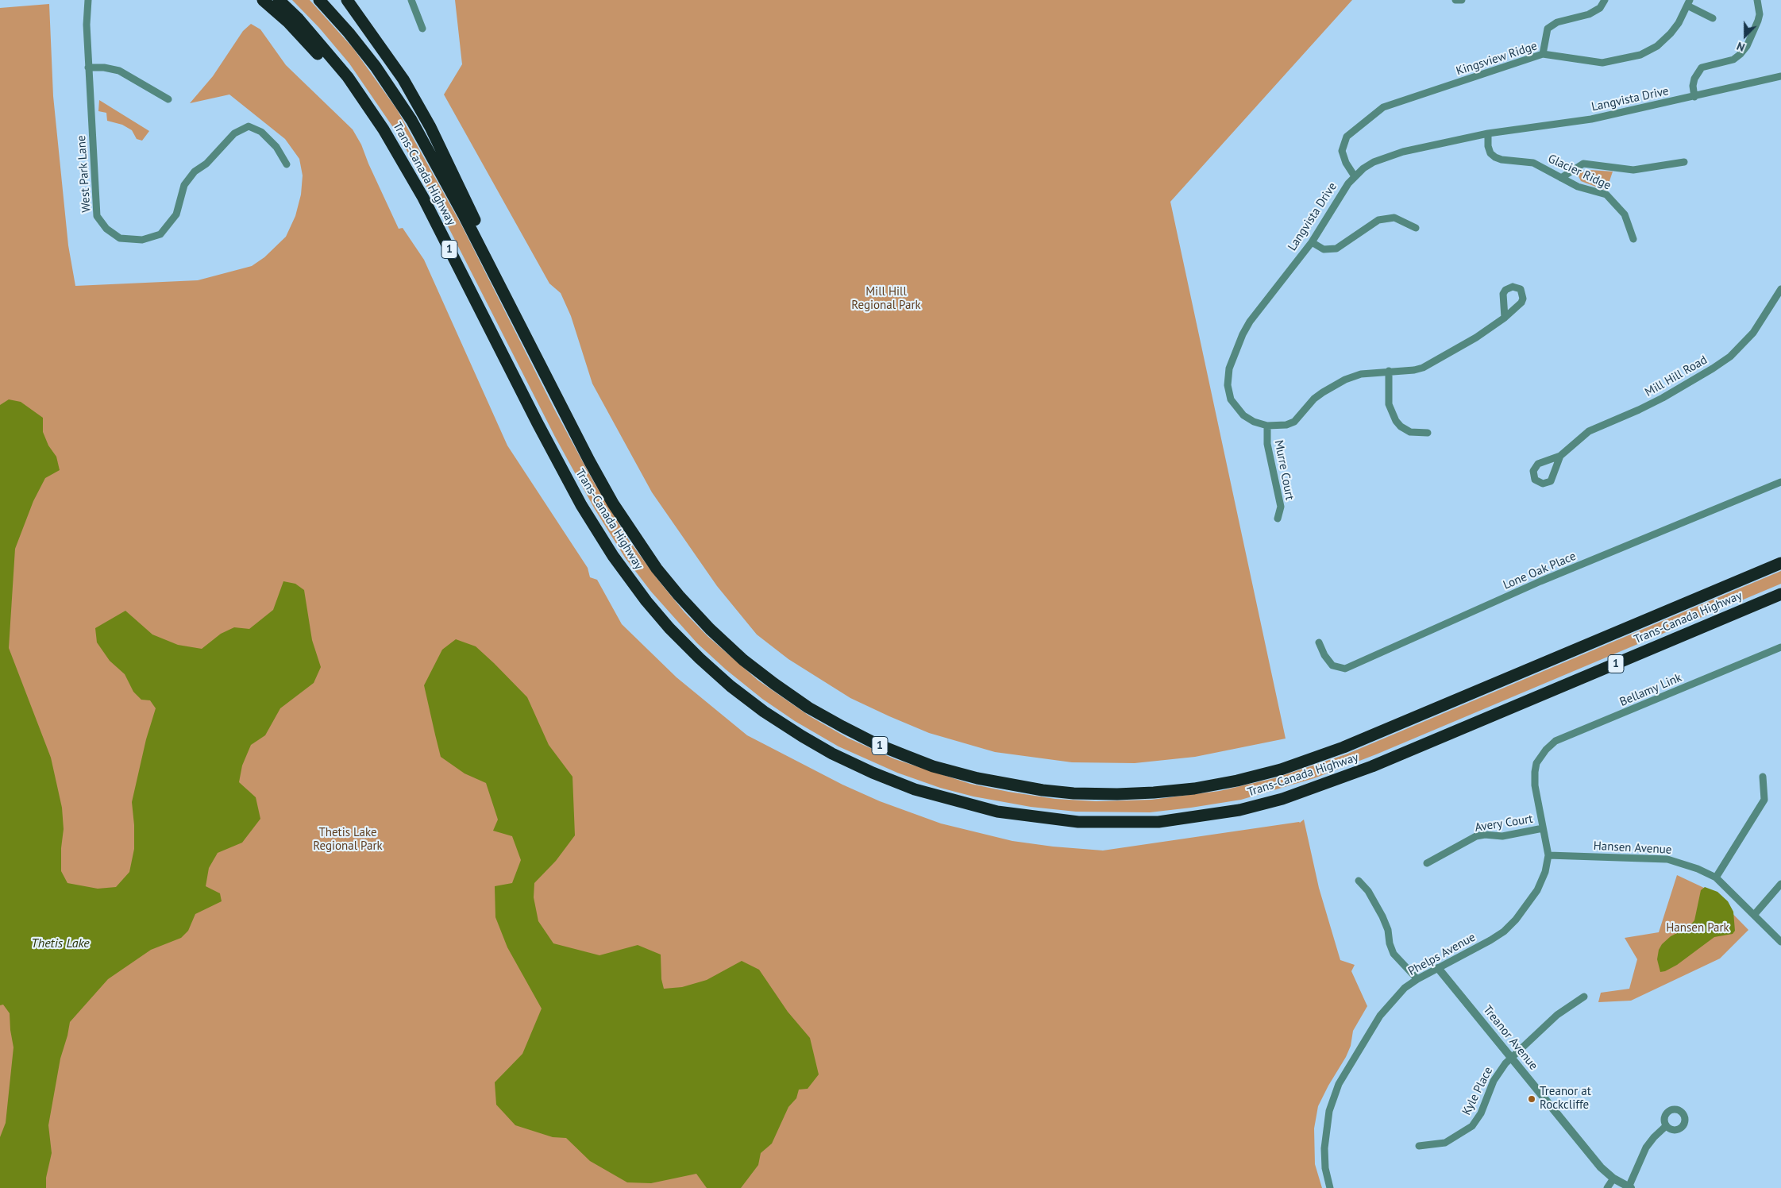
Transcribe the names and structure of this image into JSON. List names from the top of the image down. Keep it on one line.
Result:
{"streets":{"highway":["Trans-Canada Highway","1"],"street":["Kingsview Ridge","Langvista Drive","Glacier Ridge","West Park Lane","Mill Hill Road","Murre Court","Lone Oak Place","Bellamy Link","Avery Court","Hansen Avenue","Phelps Avenue","Treanor Avenue","Kyle Place"]},"crossings":[["Kingsview Ridge","Langvista Drive"],["Langvista Drive","Glacier Ridge"],["Langvista Drive","Murre Court"],["Bellamy Link","Phelps Avenue"],["Avery Court","Phelps Avenue"],["Hansen Avenue","Phelps Avenue"],["Phelps Avenue","Treanor Avenue"],["Treanor Avenue","Kyle Place"]],"water":["Thetis Lake"],"parks":["Mill Hill Regional Park","Thetis Lake Regional Park","Hansen Park"],"places":["Treanor at Rockcliffe"],"north":"bottom"}
